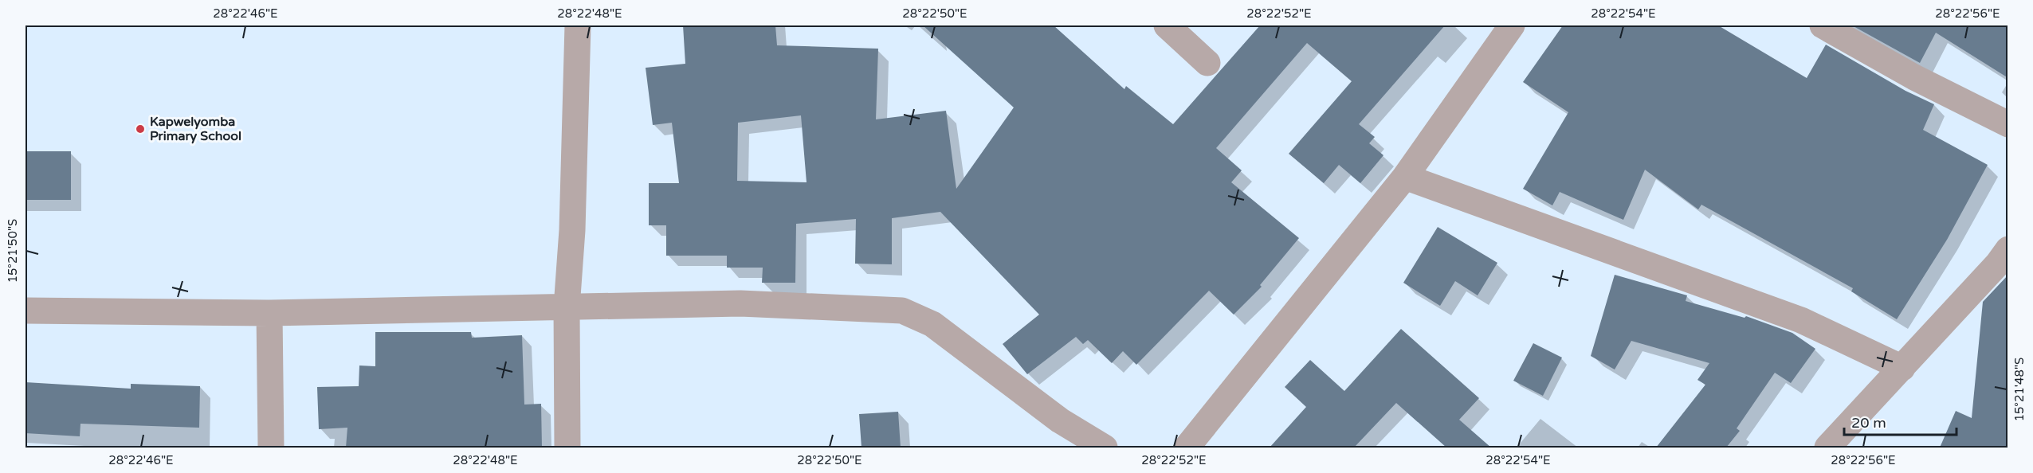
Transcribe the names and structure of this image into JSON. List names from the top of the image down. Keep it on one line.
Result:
{"places":["Kapwelyomba Primary School"],"scale_bar":"20 m","coordinates":["28°22'46\"E","28°22'48\"E","28°22'50\"E","28°22'52\"E","28°22'54\"E","28°22'56\"E","15°21'50\"S","15°21'48\"S"]}
